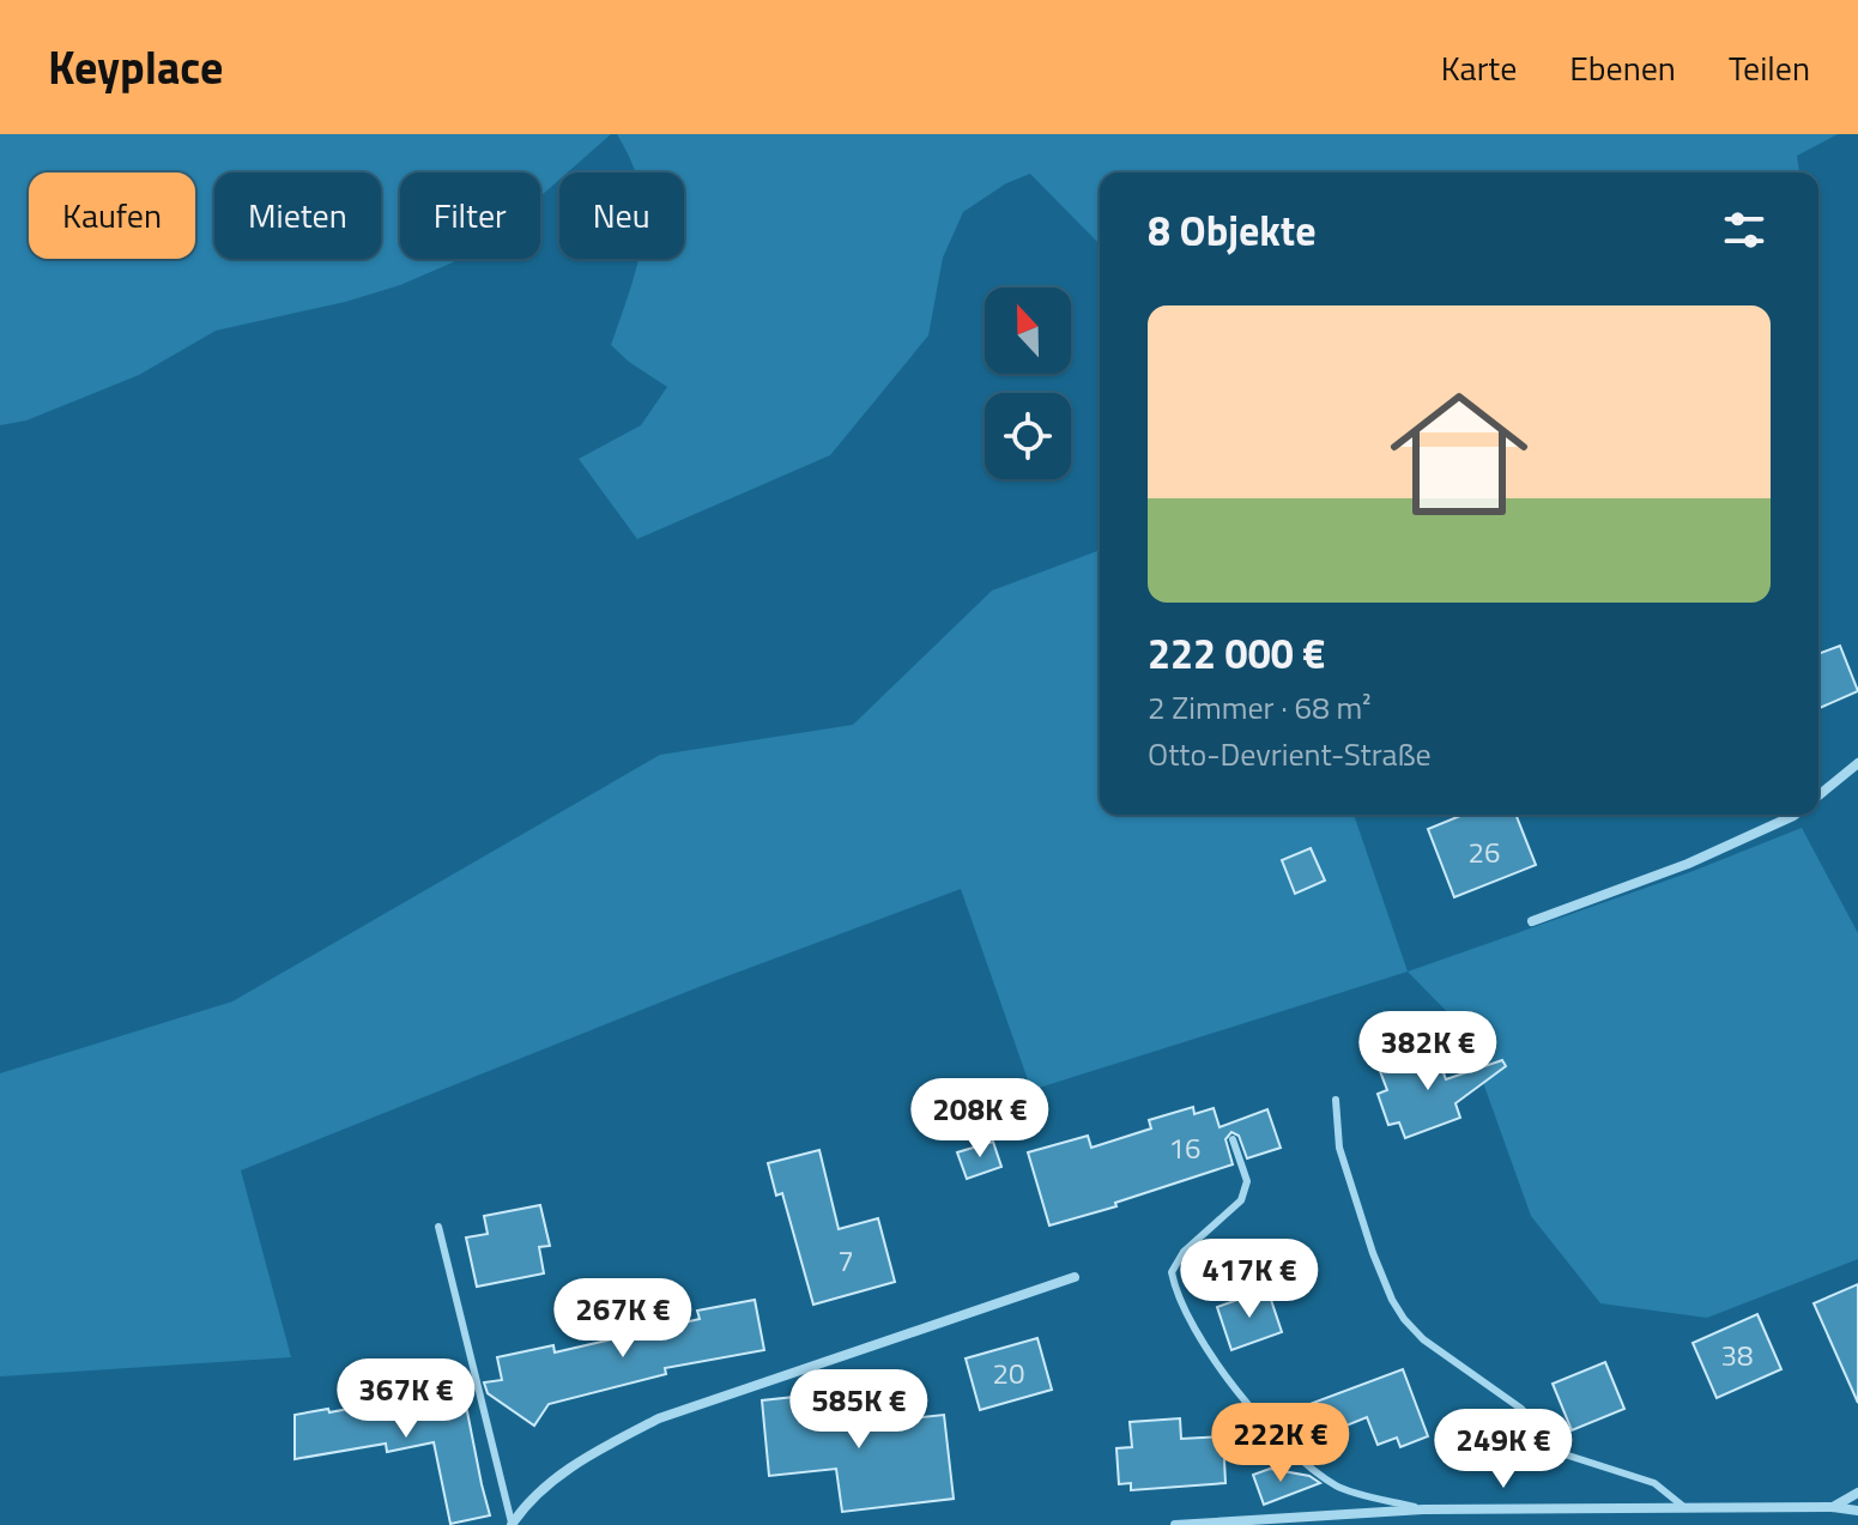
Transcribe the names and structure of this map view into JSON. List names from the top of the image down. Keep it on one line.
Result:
{"house_numbers":["26","16","7","38","20"],"north":"top","page":{"header":"Keyplace","nav":["Karte","Ebenen","Teilen"],"chip":["Kaufen","Mieten","Filter","Neu"],"heading":"8 Objekte","list":[{"name":"222 000 €","note":"2 Zimmer · 68 m² · Otto-Devrient-Straße"}],"price":["382K €","208K €","417K €","267K €","367K €","585K €","222K €","249K €"]}}
